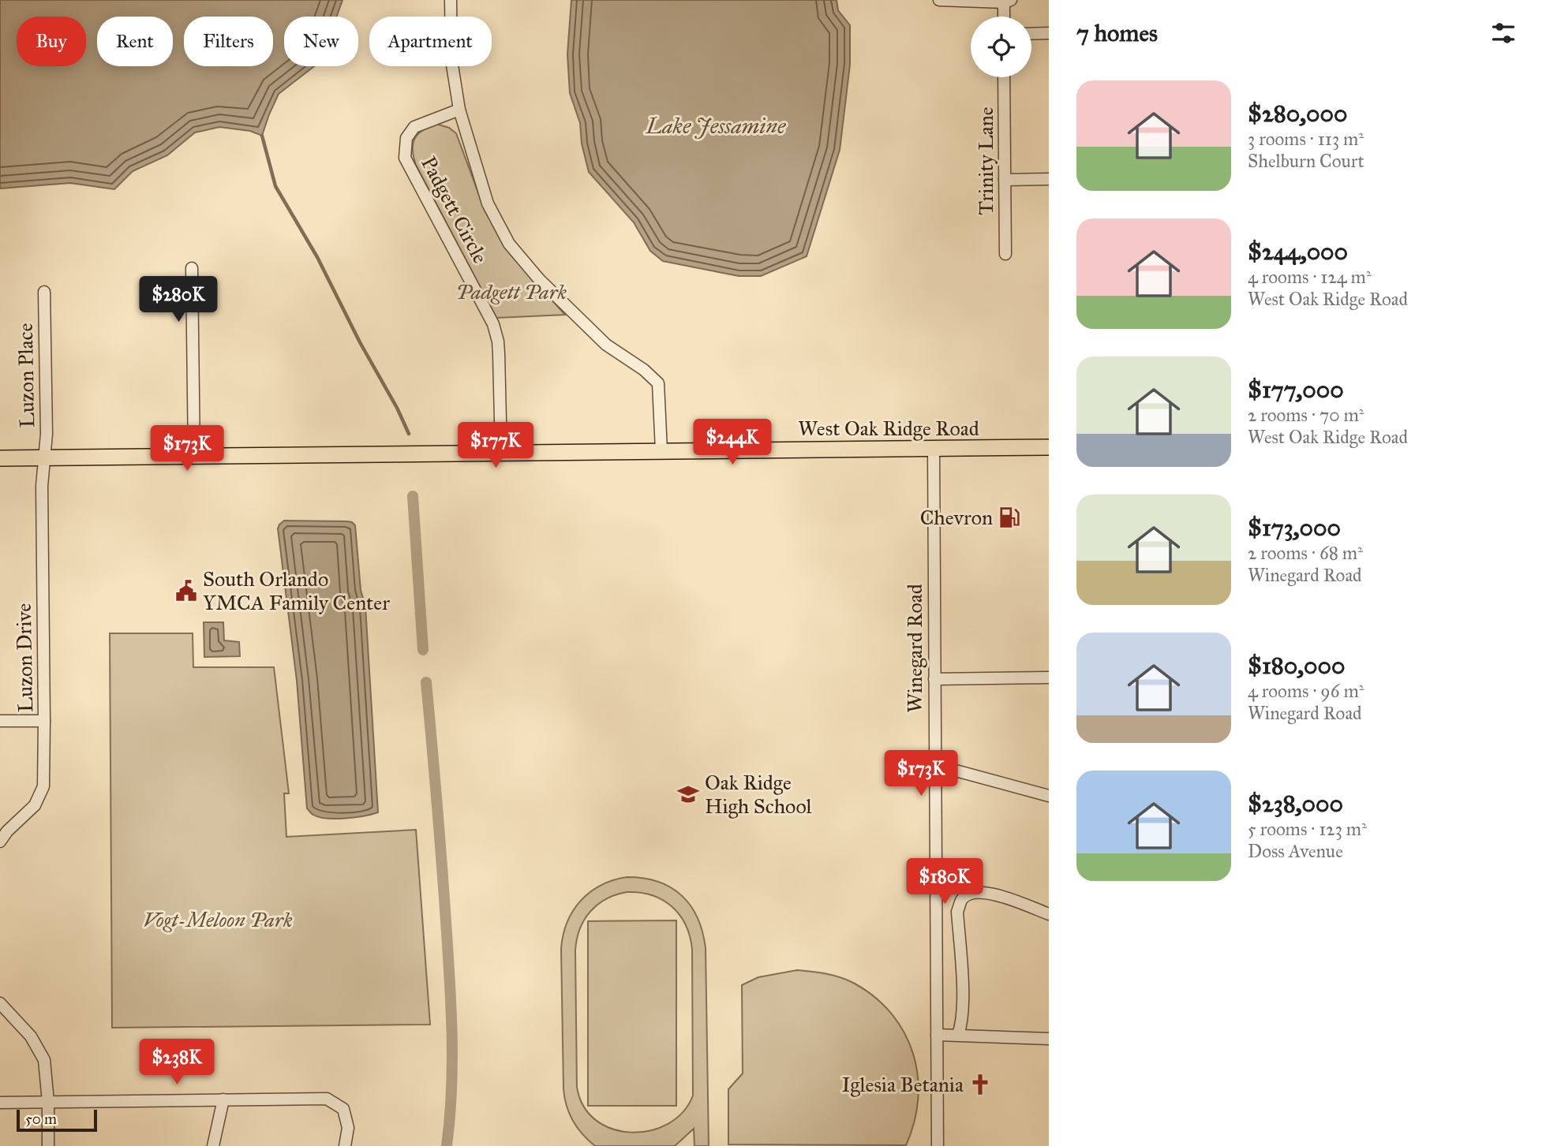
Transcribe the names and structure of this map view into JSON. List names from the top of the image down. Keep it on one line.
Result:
{"streets":{"main road":["West Oak Ridge Road"],"street":["Trinity Lane","Padgett Circle","Luzon Place","Winegard Road","Luzon Drive"]},"crossings":[["Padgett Circle","West Oak Ridge Road"],["Luzon Place","West Oak Ridge Road"],["Luzon Place","Luzon Drive"],["West Oak Ridge Road","Winegard Road"],["West Oak Ridge Road","Luzon Drive"]],"water":["Lake Jessamine"],"parks":["Padgett Park","Vogt-Meloon Park"],"places":{"fuel station":["Chevron"],"public building":["South Orlando YMCA Family Center"],"school or university":["Oak Ridge High School"],"church":["Iglesia Betania"]},"scale_bar":"50 m","page":{"heading":"7 homes","chip":["Buy","Rent","Filters","New","Apartment"],"list":[{"name":"$280,000","note":"3 rooms · 113 m² · Shelburn Court"},{"name":"$244,000","note":"4 rooms · 124 m² · West Oak Ridge Road"},{"name":"$177,000","note":"2 rooms · 70 m² · West Oak Ridge Road"},{"name":"$173,000","note":"2 rooms · 68 m² · Winegard Road"},{"name":"$180,000","note":"4 rooms · 96 m² · Winegard Road"},{"name":"$238,000","note":"5 rooms · 123 m² · Doss Avenue"}],"price":["$280K","$244K","$177K","$173K","$173K","$180K","$238K"],"scale":"50 m"}}
